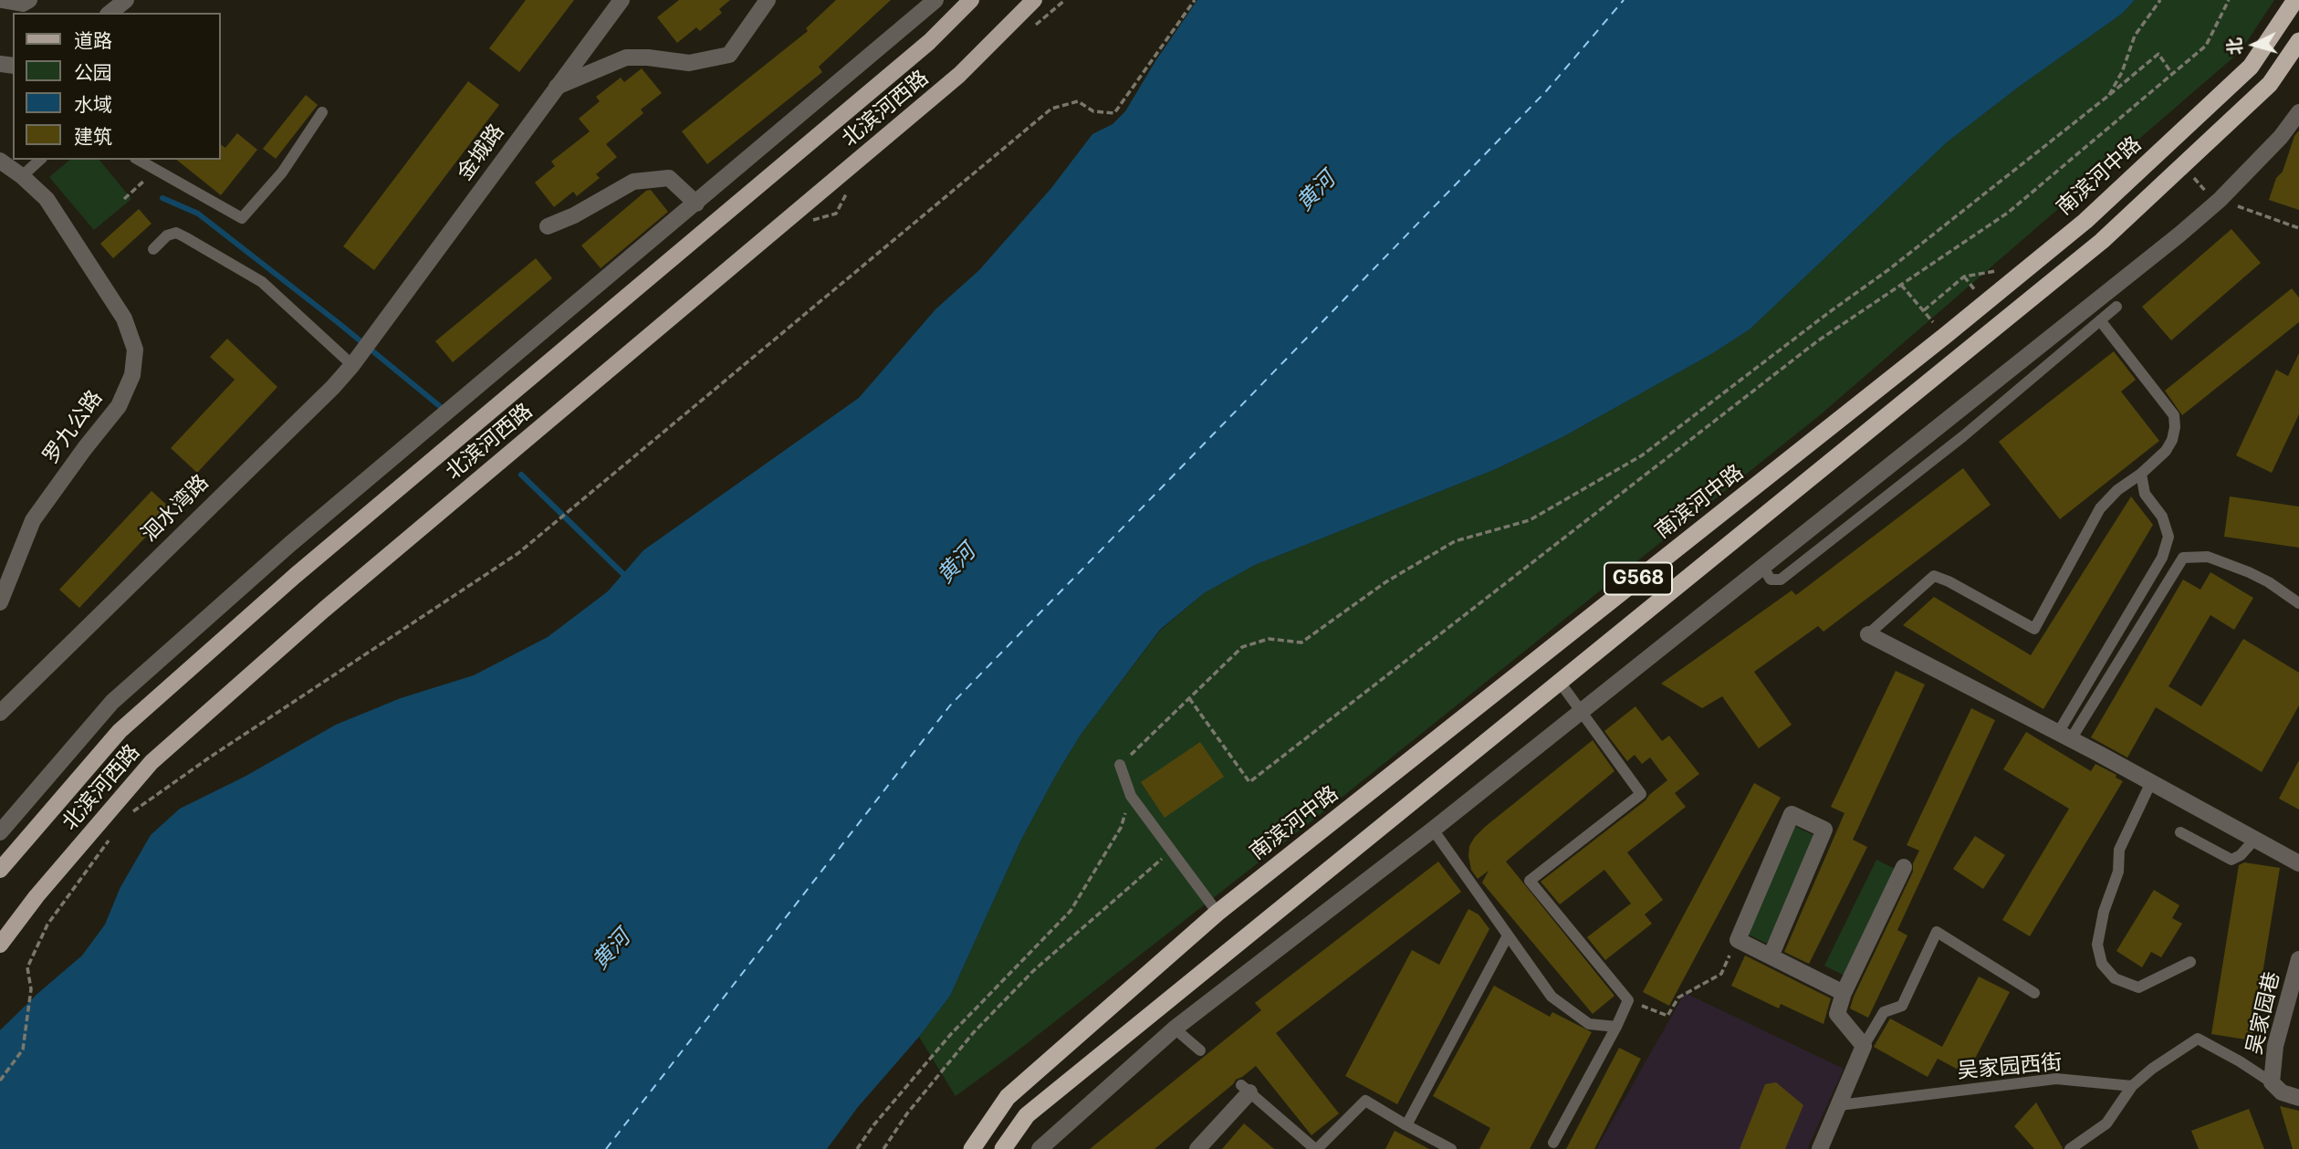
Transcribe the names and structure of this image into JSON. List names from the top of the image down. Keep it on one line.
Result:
{"streets":{"highway":["南滨河中路","G568"],"main road":["北滨河西路"],"street":["金城路","罗九公路","洄水湾路","吴家园巷"],"lane":["吴家园西街"]},"crossings":[["金城路","洄水湾路"]],"water":["黄河"],"legend":["道路","公园","水域","建筑"],"north":"left"}
